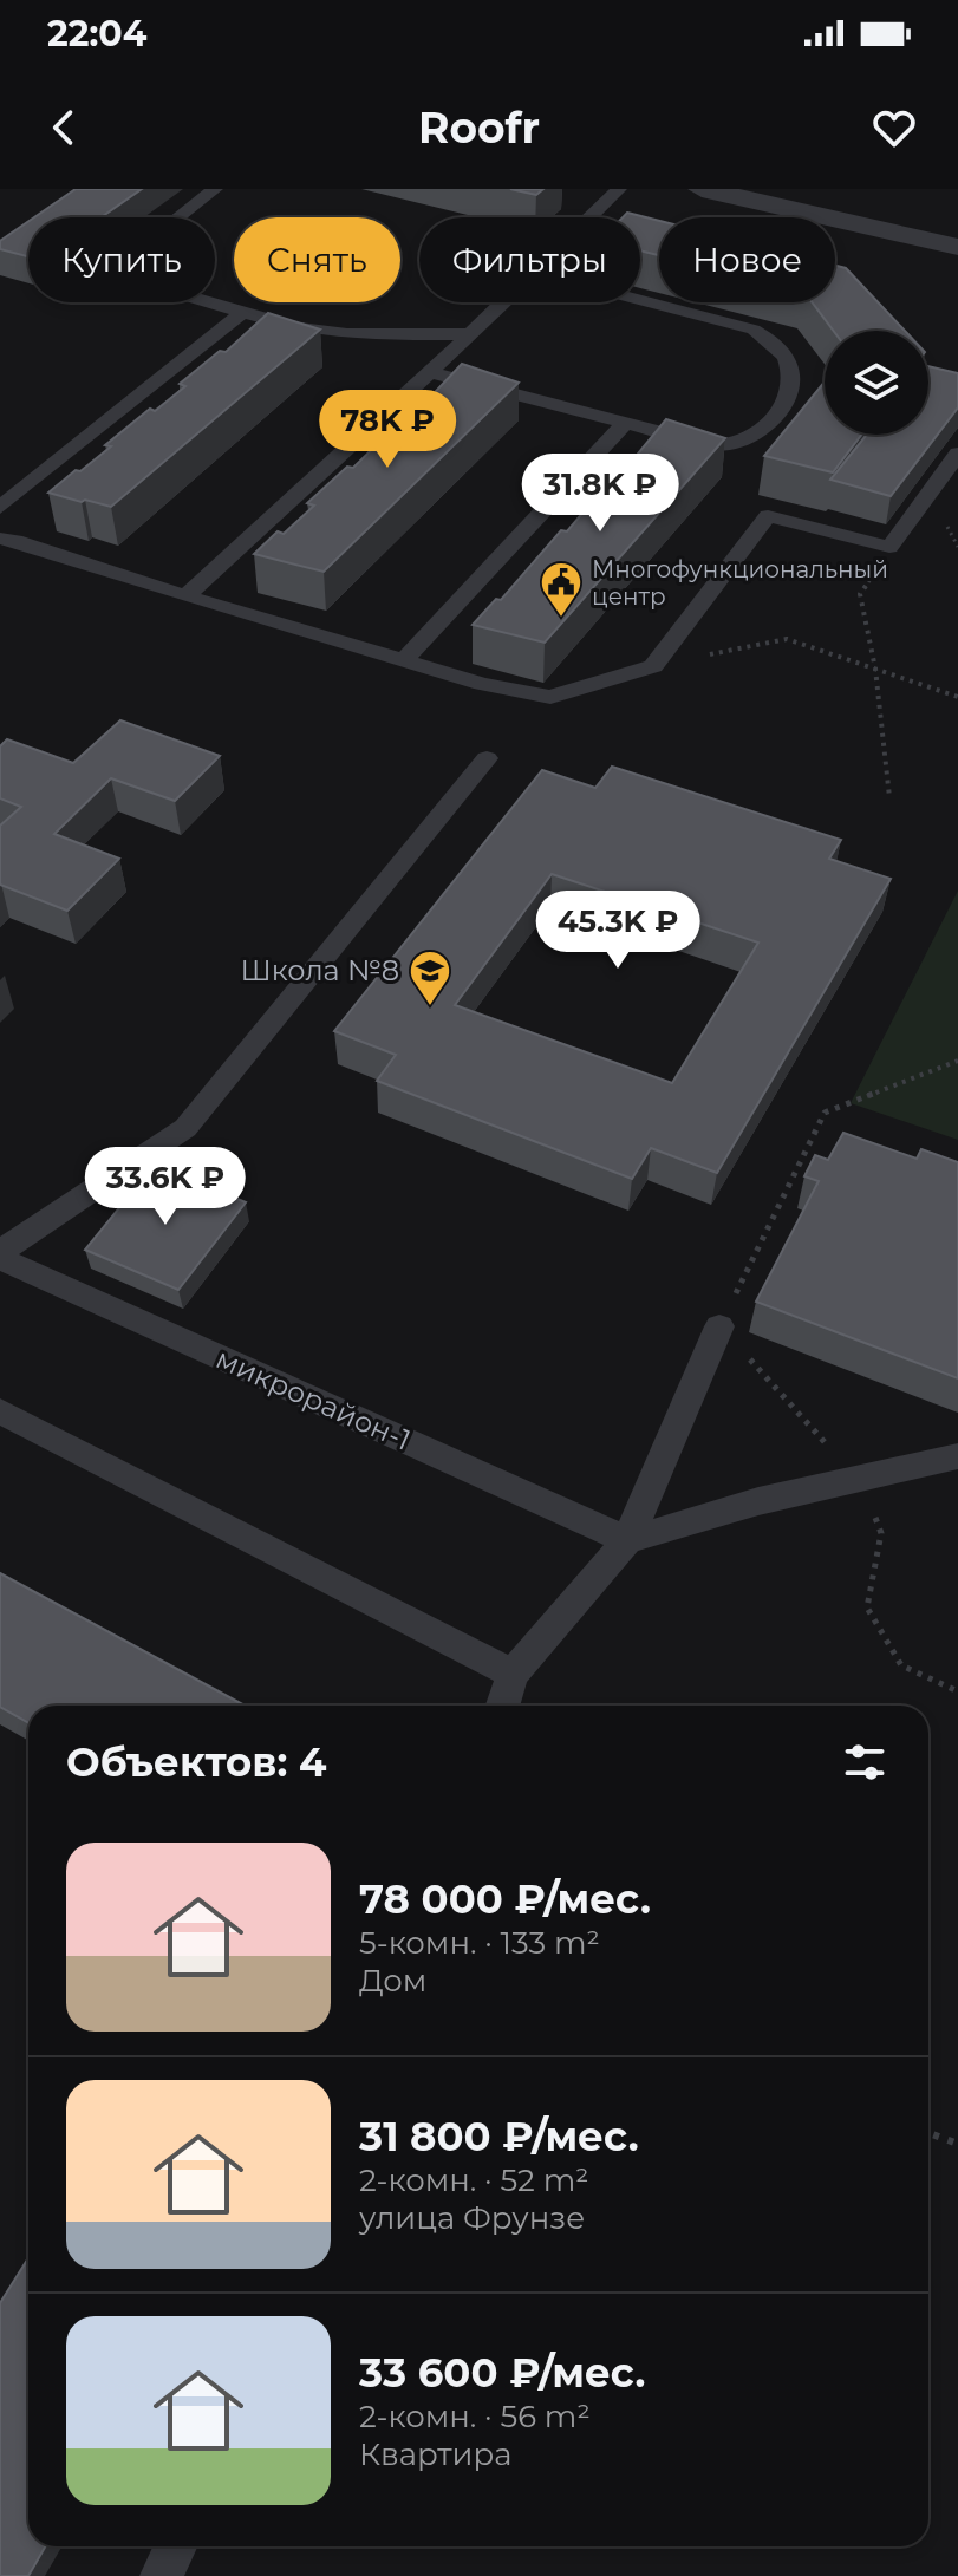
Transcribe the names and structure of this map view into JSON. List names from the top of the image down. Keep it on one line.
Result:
{"streets":{"lane":["микрорайон-1"]},"places":{"public building":["Многофункциональный центр"],"school or university":["Школа №8"]},"page":{"status":"22:04","header":"Roofr","chip":["Купить","Снять","Фильтры","Новое"],"price":["78K ₽","31.8K ₽","45.3K ₽","33.6K ₽"],"heading":"Объектов: 4","list":[{"name":"78 000 ₽/мес.","note":"5-комн. · 133 m² · Дом"},{"name":"31 800 ₽/мес.","note":"2-комн. · 52 m² · улица Фрунзе"},{"name":"33 600 ₽/мес.","note":"2-комн. · 56 m² · Квартира"}]}}
